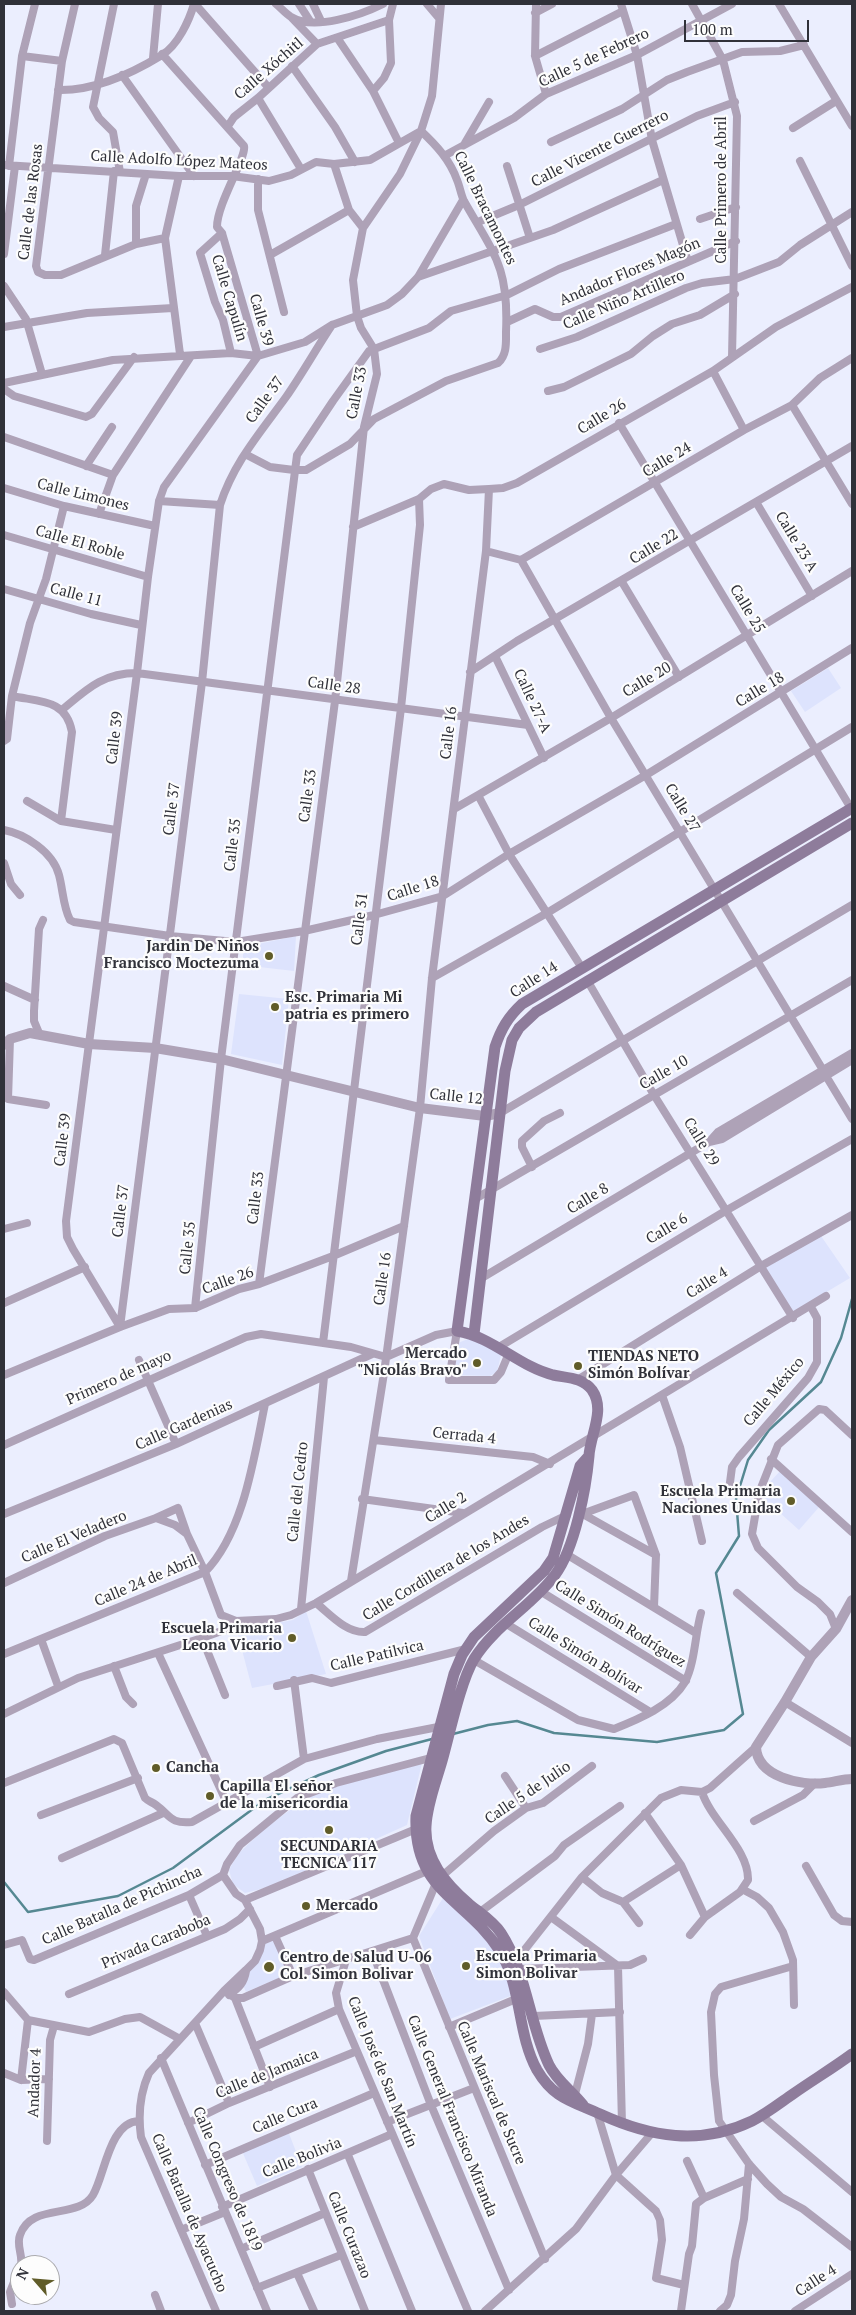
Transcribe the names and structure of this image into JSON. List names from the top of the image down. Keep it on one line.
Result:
{"streets":{"main road":["Calle 14"],"street":["Calle 5 de Febrero","Calle Xóchitl","Calle Vicente Guerrero","Calle Adolfo López Mateos","Calle Primero de Abril","Calle de las Rosas","Calle Bracamontes","Andador Flores Magón","Calle Capulín","Calle Niño Artillero","Calle 39","Calle 33","Calle 37","Calle 26","Calle 24","Calle Limones","Calle 23 A","Calle El Roble","Calle 22","Calle 11","Calle 25","Calle 20","Calle 28","Calle 18","Calle 27-A","Calle 16","Calle 27","Calle 35","Calle 31","Calle 10","Calle 12","Calle 29","Calle 8","Calle 6","Calle 4","Primero de mayo","Calle México","Calle Gardenias","Cerrada 4","Calle del Cedro","Calle 2","Calle El Veladero","Calle Cordillera de los Andes","Calle 24 de Abril","Calle Simón Rodríguez","Calle Patilvica","Calle Simón Bolívar","Calle 5 de Julio","Calle Batalla de Pichincha","Privada Caraboba","Calle José de San Martín","Calle de Jamaica","Andador 4","Calle Mariscal de Sucre","Calle Cura","Calle General Francisco Miranda","Calle Bolivia","Calle Congreso de 1819","Calle Batalla de Ayacucho","Calle Curazao"]},"crossings":[["Calle 5 de Febrero","Calle Primero de Abril"],["Calle 5 de Febrero","Calle Bracamontes"],["Calle Xóchitl","Calle 39"],["Calle Vicente Guerrero","Calle Primero de Abril"],["Calle Vicente Guerrero","Calle Bracamontes"],["Calle Adolfo López Mateos","Calle de las Rosas"],["Calle Adolfo López Mateos","Calle Bracamontes"],["Calle Adolfo López Mateos","Calle 39"],["Calle Primero de Abril","Andador Flores Magón"],["Calle Primero de Abril","Calle Niño Artillero"],["Calle Primero de Abril","Calle 26"],["Calle Bracamontes","Andador Flores Magón"],["Calle Bracamontes","Calle 33"],["Calle Capulín","Calle 39"],["Calle 39","Calle 37"],["Calle 39","Calle 26"],["Calle 39","Calle Limones"],["Calle 39","Calle El Roble"],["Calle 39","Calle 11"],["Calle 39","Calle 28"],["Calle 39","Calle 18"],["Calle 39","Calle 12"],["Calle 33","Calle 26"],["Calle 33","Calle 28"],["Calle 33","Calle 18"],["Calle 33","Calle 35"],["Calle 33","Calle 12"],["Calle 37","Calle 26"],["Calle 37","Calle 28"],["Calle 37","Calle 18"],["Calle 37","Calle 12"],["Calle 26","Calle 25"],["Calle 26","Calle 16"],["Calle 26","Calle 35"],["Calle 26","Calle 31"],["Calle 24","Calle 25"],["Calle 24","Calle 27"],["Calle 23 A","Calle 22"],["Calle 23 A","Calle 20"],["Calle 22","Calle 25"],["Calle 22","Calle 27-A"],["Calle 22","Calle 16"],["Calle 22","Calle 27"],["Calle 25","Calle 20"],["Calle 25","Calle 18"],["Calle 25","Calle 14"],["Calle 20","Calle 27-A"],["Calle 20","Calle 16"],["Calle 20","Calle 27"],["Calle 28","Calle 27-A"],["Calle 28","Calle 16"],["Calle 28","Calle 35"],["Calle 28","Calle 31"],["Calle 18","Calle 16"],["Calle 18","Calle 27"],["Calle 18","Calle 35"],["Calle 18","Calle 31"],["Calle 16","Calle 12"],["Calle 16","Cerrada 4"],["Calle 16","Calle 2"],["Calle 27","Calle 14"],["Calle 27","Calle 10"],["Calle 27","Calle 12"],["Calle 27","Calle 8"],["Calle 35","Calle 12"],["Calle 31","Calle 12"],["Calle 31","Primero de mayo"],["Calle 14","Calle 10"],["Calle 14","Calle 12"],["Calle 14","Calle 29"],["Calle 14","Calle 8"],["Calle 10","Calle 29"],["Calle 12","Calle 29"],["Calle 29","Calle 8"],["Calle 29","Calle 6"],["Calle 29","Calle 4"],["Calle 29","Calle 2"],["Calle México","Calle 2"],["Calle Gardenias","Calle del Cedro"],["Calle Gardenias","Calle 24 de Abril"],["Cerrada 4","Calle 2"],["Calle del Cedro","Calle 2"],["Calle 2","Calle Cordillera de los Andes"],["Calle José de San Martín","Calle de Jamaica"],["Calle José de San Martín","Calle Cura"],["Calle José de San Martín","Calle Bolivia"],["Calle de Jamaica","Calle Congreso de 1819"],["Calle Cura","Calle Congreso de 1819"],["Calle Bolivia","Calle Congreso de 1819"],["Calle Bolivia","Calle Batalla de Ayacucho"],["Calle Bolivia","Calle Curazao"],["Calle Congreso de 1819","Calle Batalla de Ayacucho"]],"places":["Jardin De Niños Francisco Moctezuma","Esc. Primaria Mi patria es primero","Mercado \"Nicolás Bravo\"","TIENDAS NETO Simón Bolívar","Escuela Primaria Naciones Unidas","Escuela Primaria Leona Vicario","Cancha","Capilla El señor de la misericordia","SECUNDARIA TECNICA 117","Mercado","Escuela Primaria Simon Bolivar","Centro de Salud U-06 Col. Simon Bolivar"],"scale_bar":"100 m","north":"top left"}
